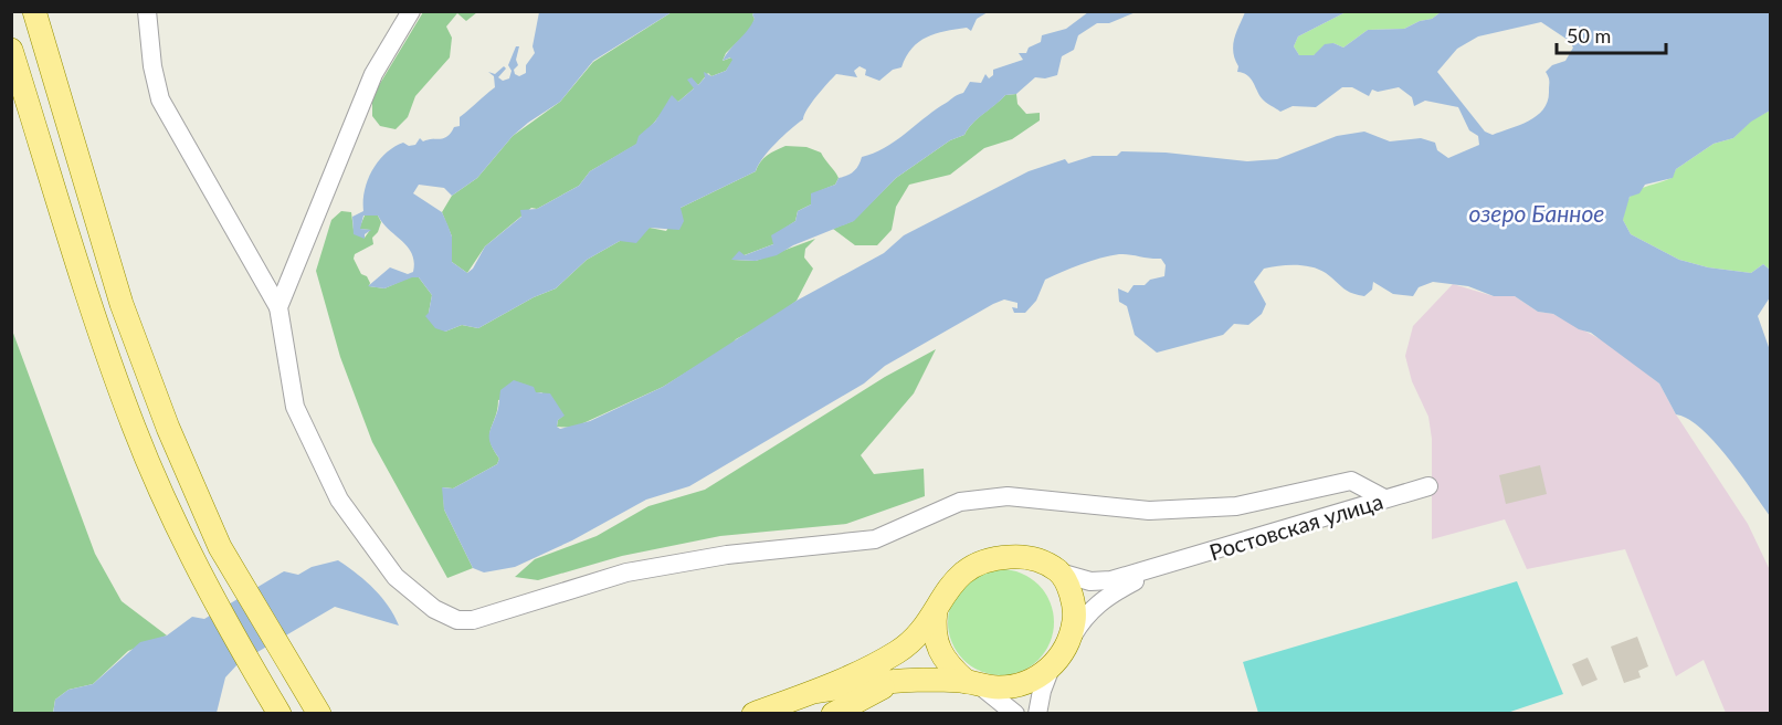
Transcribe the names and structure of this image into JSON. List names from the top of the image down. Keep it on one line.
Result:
{"streets":{"street":["Ростовская улица"]},"water":["озеро Банное"],"scale_bar":"50 m"}
